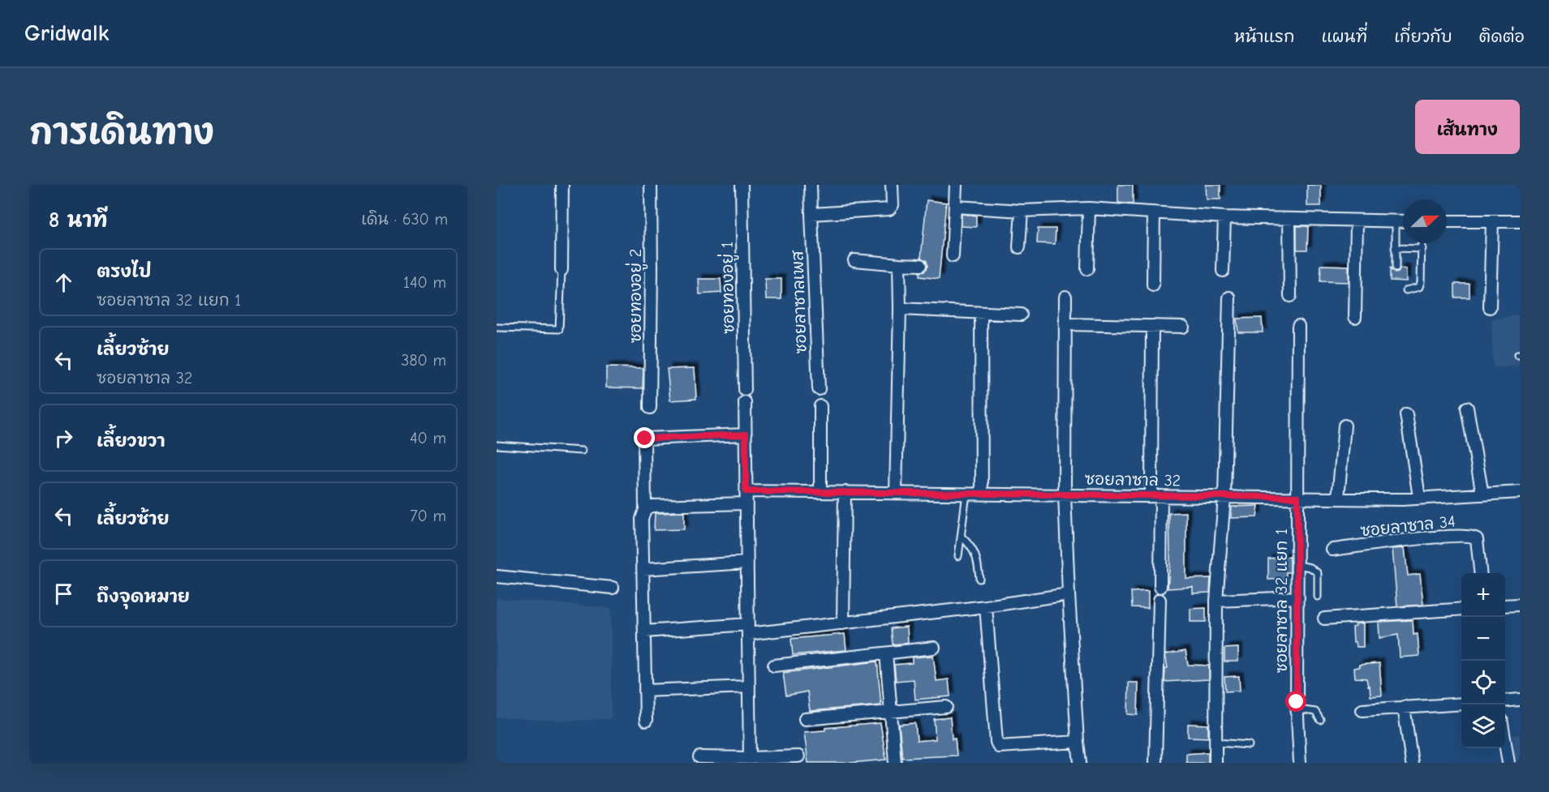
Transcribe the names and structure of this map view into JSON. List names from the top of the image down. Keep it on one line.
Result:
{"streets":{"street":["ซอยทองอยู่ 1","ซอยทองอยู่ 2","ซอยลาซาลเพส","ซอยลาซาล 32","ซอยลาซาล 34","ซอยลาซาล 32 แยก 1"]},"crossings":[["ซอยลาซาล 32","ซอยลาซาล 32 แยก 1"]],"north":"right","page":{"header":"Gridwalk","nav":["หน้าแรก","แผนที่","เกี่ยวกับ","ติดต่อ"],"title":"การเดินทาง","buttons":"เส้นทาง","heading":["8 นาที","เดิน · 630 m"],"list":[["ตรงไป","ซอยลาซาล 32 แยก 1","140 m"],["เลี้ยวซ้าย","ซอยลาซาล 32","380 m"],["เลี้ยวขวา","40 m"],["เลี้ยวซ้าย","70 m"],"ถึงจุดหมาย"],"map_buttons":["+","−"]}}
